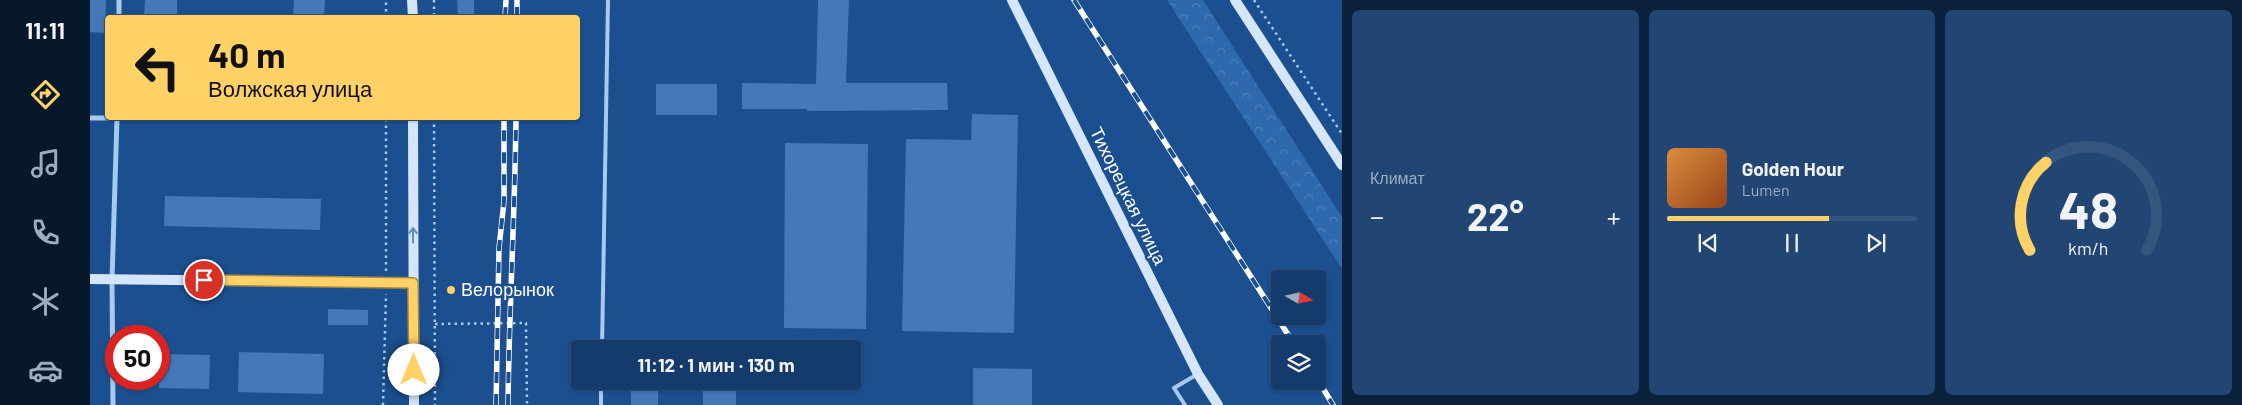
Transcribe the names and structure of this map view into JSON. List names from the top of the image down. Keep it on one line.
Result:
{"streets":{"street":["Тихорецкая улица"]},"places":["Велорынок"],"north":"right","page":{"tabs":"11:11","tile":"Климат","turn":["40 m","Волжская улица"],"song":["Golden Hour","Lumen"],"heat":["−","22°","+"],"limit":"50","trip":"11:12 · 1 мин · 130 m","gauge":["48","km/h"]}}
